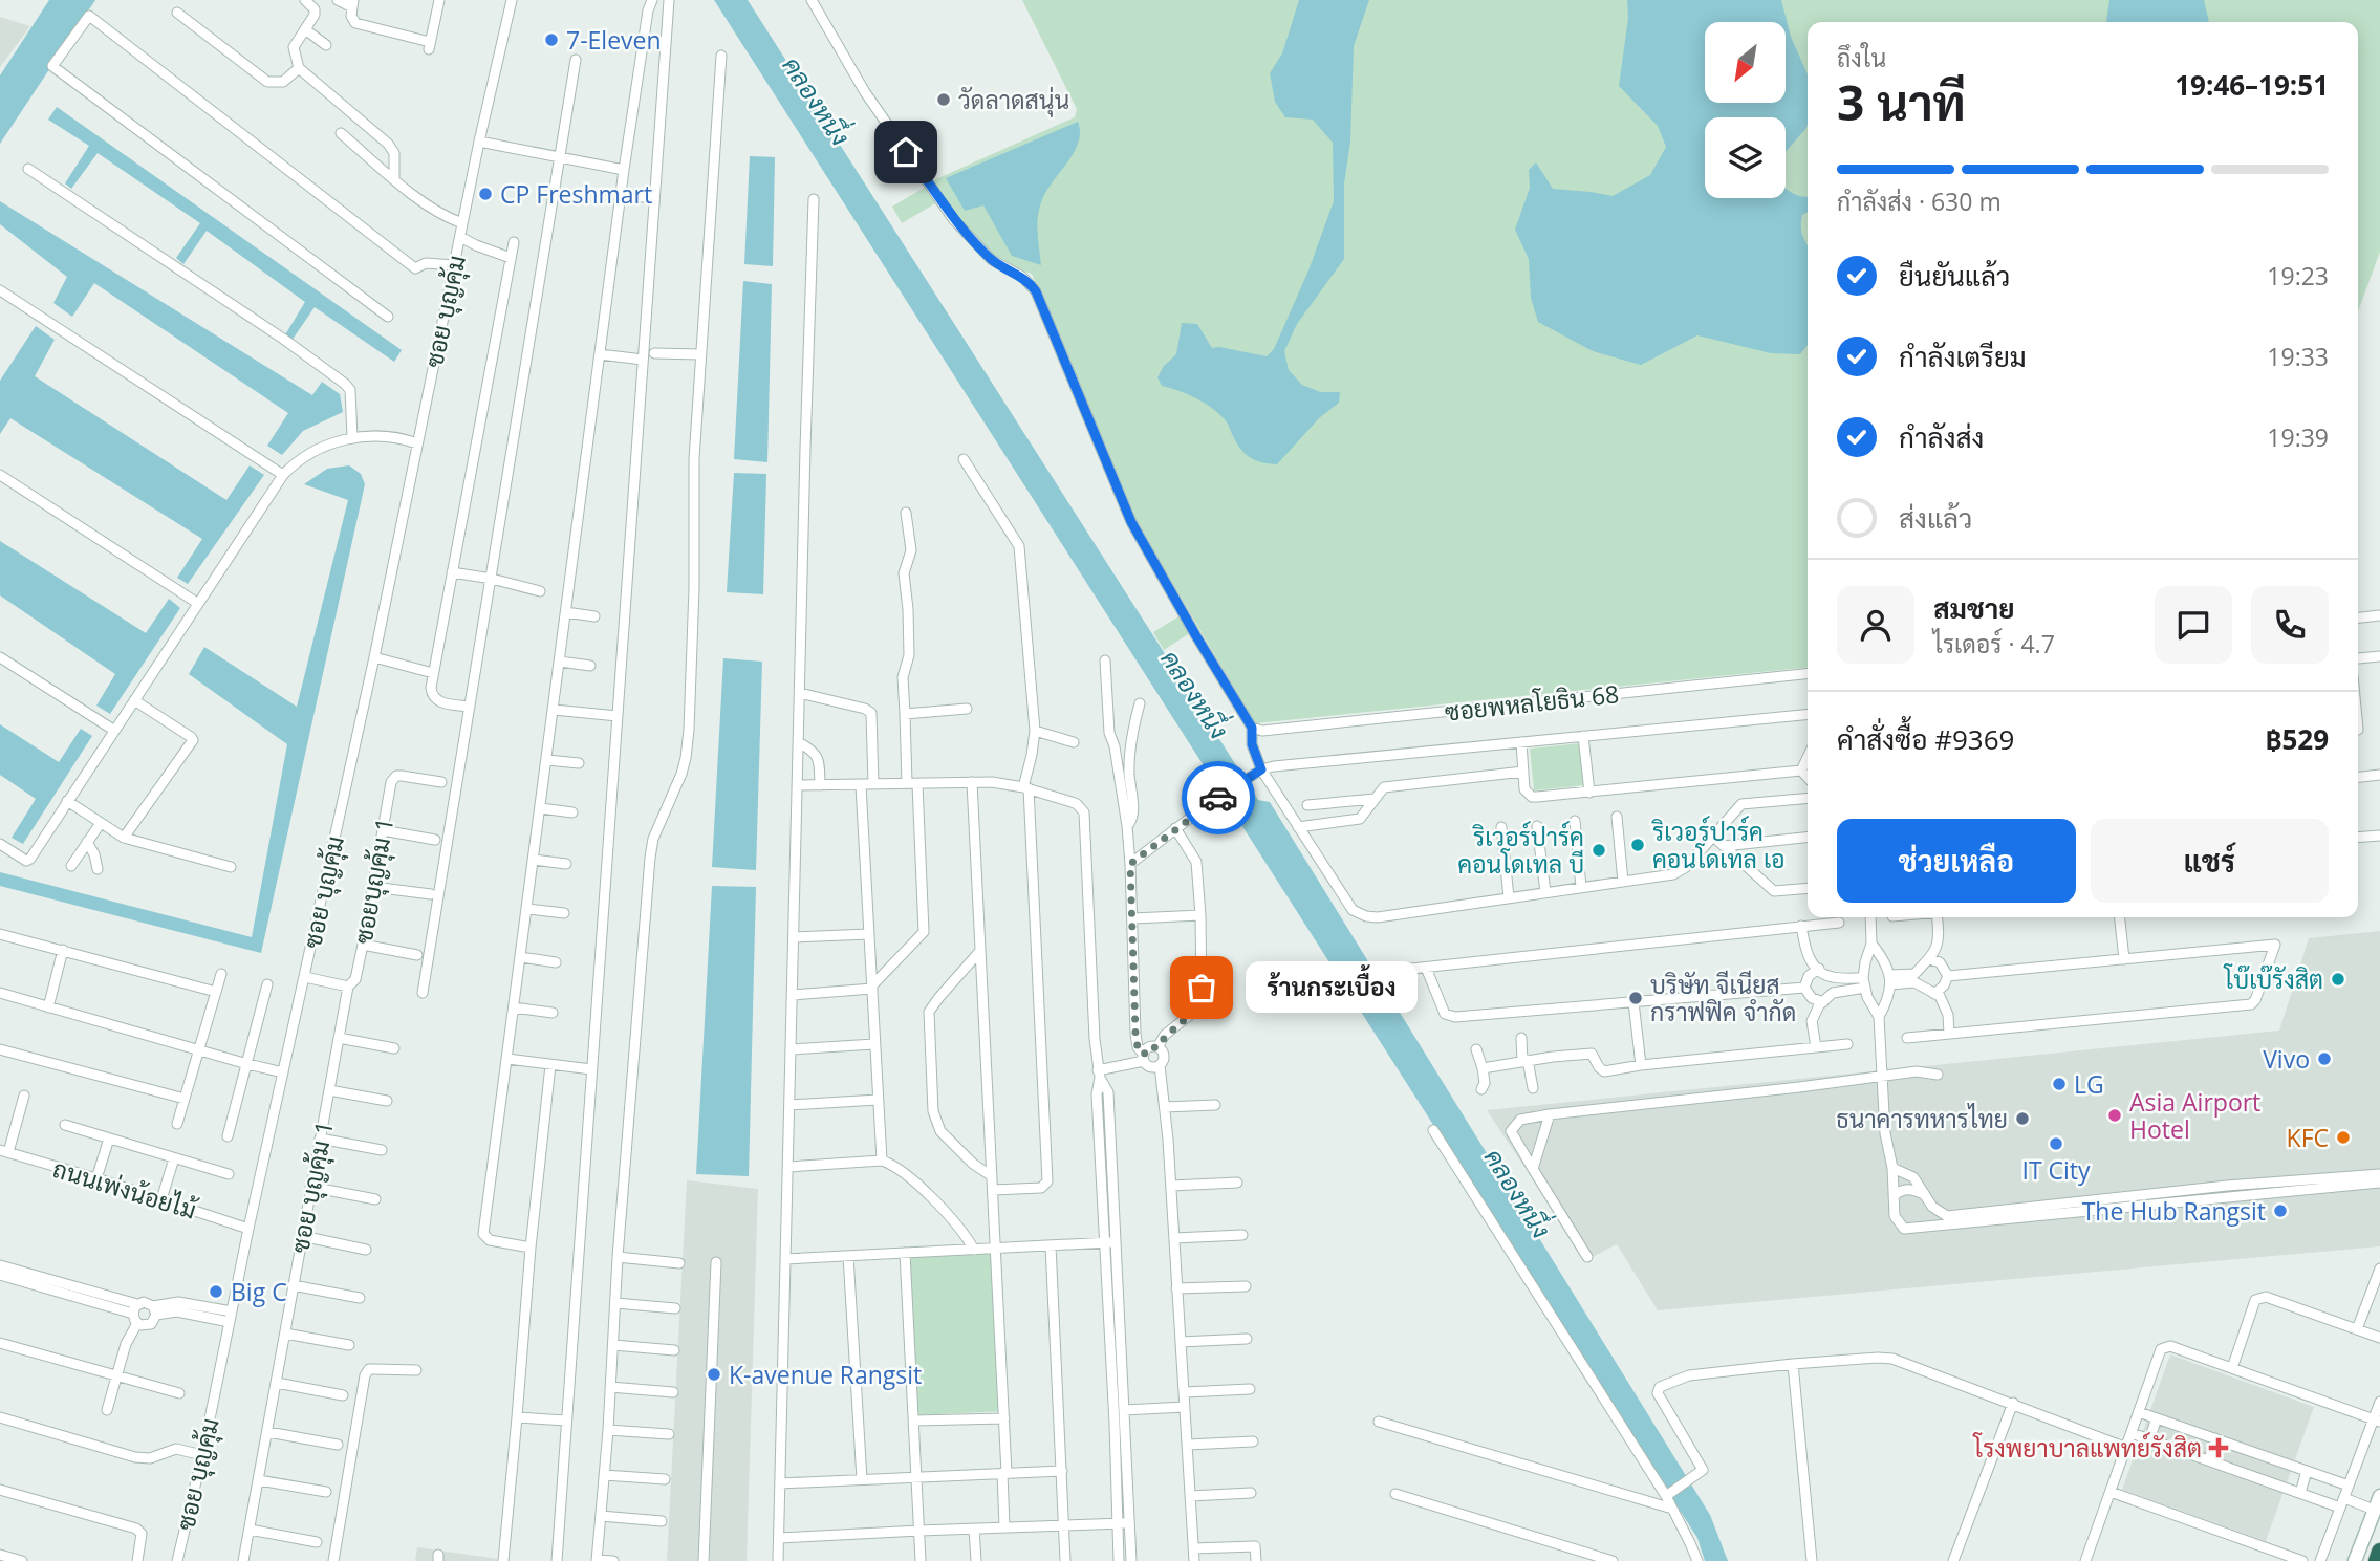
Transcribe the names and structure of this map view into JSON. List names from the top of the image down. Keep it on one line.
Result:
{"streets":{"street":["ซอย บุญคุ้ม","ซอยพหลโยธิน 68","ซอยบุญคุ้ม 1","ซอย บุญคุ้ม 1","ถนนเพ่งน้อยไม้"]},"crossings":[["ซอย บุญคุ้ม","ถนนเพ่งน้อยไม้"],["ซอยบุญคุ้ม 1","ซอย บุญคุ้ม 1"]],"water":["คลองหนึ่ง"],"places":{"other":["7-Eleven","วัดลาดสนุ่น","CP Freshmart","ริเวอร์ปาร์ค คอนโดเทล เอ","ริเวอร์ปาร์ค คอนโดเทล บี","โบ๊เบ๊รังสิต","ร้านกระเบื้อง","บริษัท จีเนียส กราฟฟิค จำกัด","Vivo","LG","Asia Airport Hotel","ธนาคารทหารไทย","KFC","IT City","The Hub Rangsit","Big C","K-avenue Rangsit"],"health":["โรงพยาบาลแพทย์รังสิต"]},"north":"bottom left","page":{"heading":["3 นาที","ถึงใน","19:46–19:51"],"panel":["สมชาย","ไรเดอร์ · 4.7","คำสั่งซื้อ #9369","฿529"],"bar":"กำลังส่ง · 630 m","list":[["ยืนยันแล้ว","19:23"],["กำลังเตรียม","19:33"],["กำลังส่ง","19:39"],"ส่งแล้ว"],"buttons":["ช่วยเหลือ","แชร์"],"bubble":"ร้านกระเบื้อง"}}
